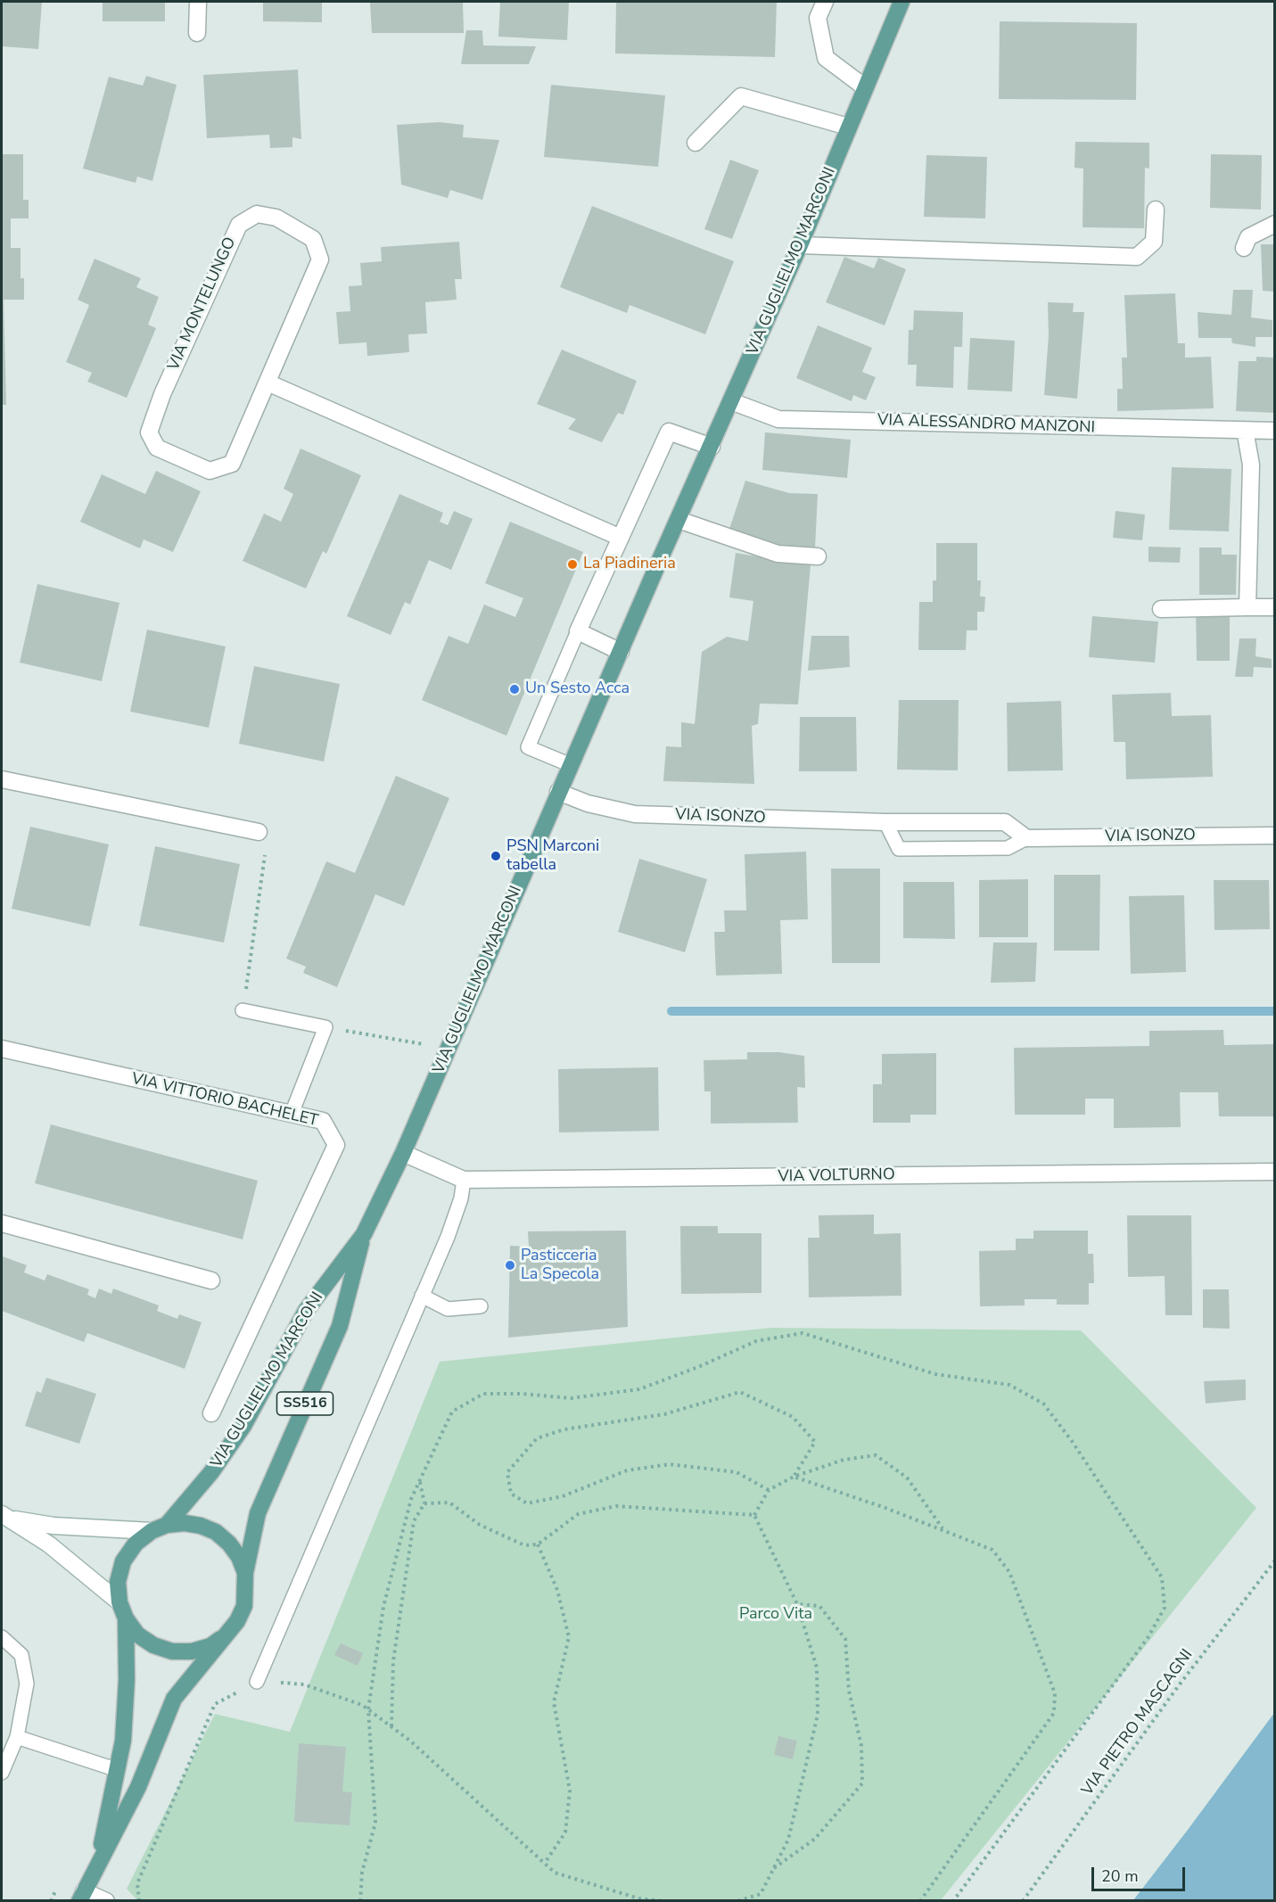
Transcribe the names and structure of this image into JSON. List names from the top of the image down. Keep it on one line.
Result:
{"streets":{"main road":["VIA GUGLIELMO MARCONI","SS516"],"street":["VIA MONTELUNGO","VIA ALESSANDRO MANZONI","VIA ISONZO","VIA VITTORIO BACHELET","VIA VOLTURNO"],"path":["VIA PIETRO MASCAGNI"]},"crossings":[["VIA GUGLIELMO MARCONI","VIA ALESSANDRO MANZONI"],["VIA GUGLIELMO MARCONI","VIA ISONZO"],["VIA GUGLIELMO MARCONI","VIA VOLTURNO"]],"parks":["Parco Vita"],"places":["La Piadineria","Un Sesto Acca","PSN Marconi tabella","Pasticceria La Specola"],"scale_bar":"20 m"}
